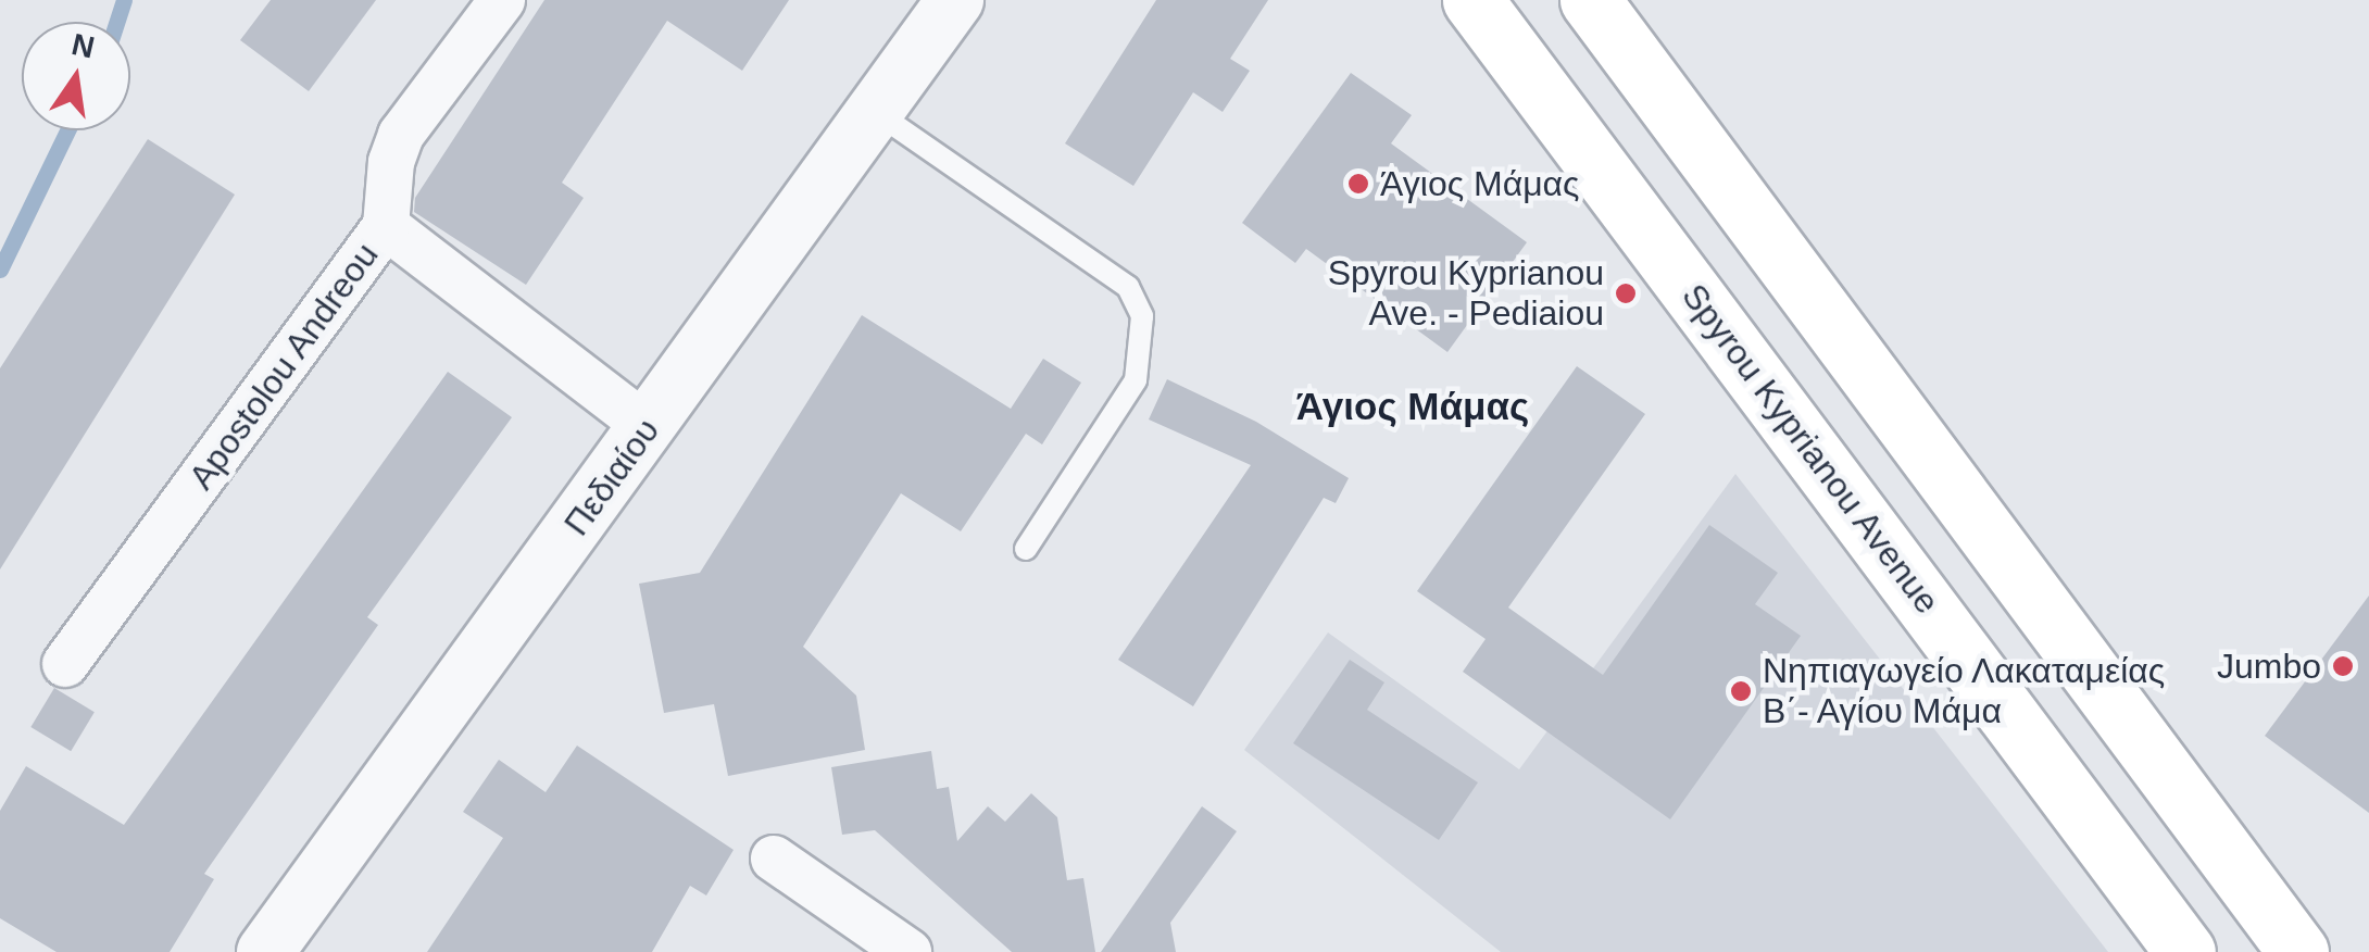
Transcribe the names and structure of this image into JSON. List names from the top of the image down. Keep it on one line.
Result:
{"streets":{"main road":["Spyrou Kyprianou Avenue"],"street":["Apostolou Andreou","Πεδιαίου"]},"districts":["Άγιος Μάμας"],"places":["Άγιος Μάμας","Spyrou Kyprianou Ave. - Pediaiou","Jumbo","Νηπιαγωγείο Λακαταμείας Β΄- Αγίου Μάμα"],"north":"top"}
